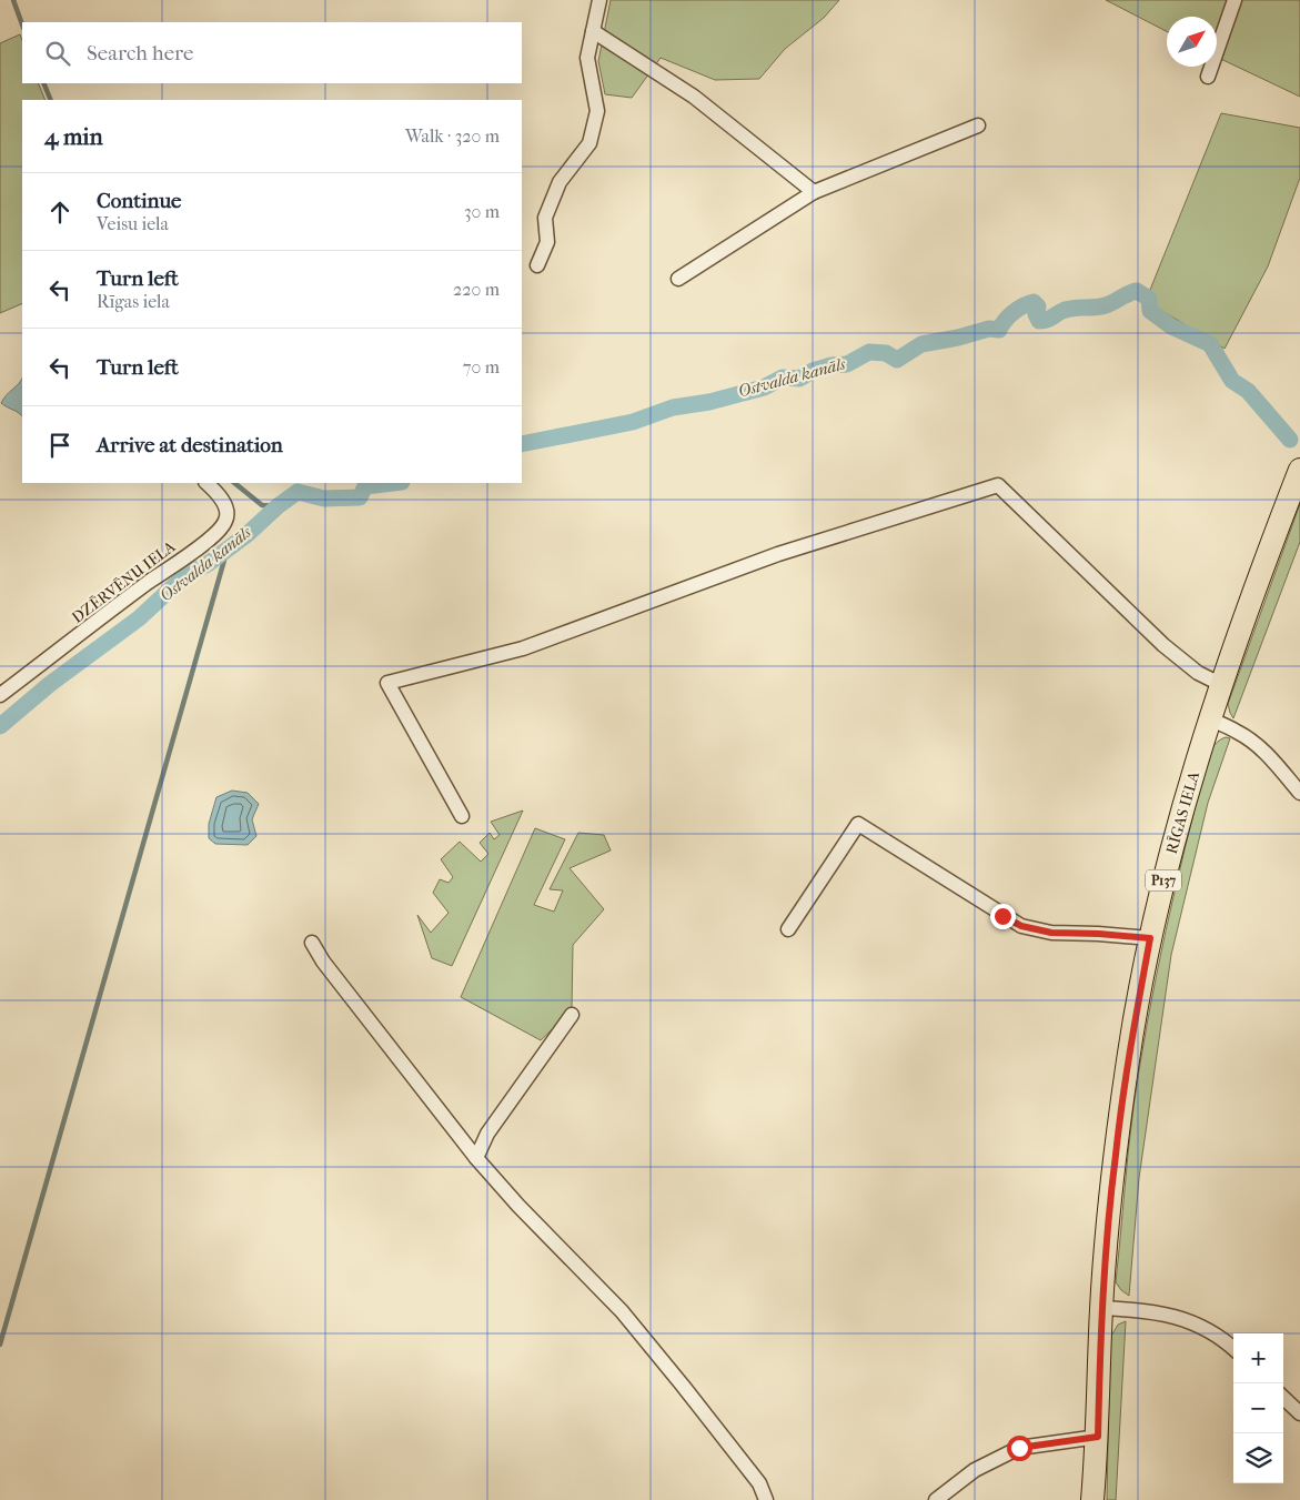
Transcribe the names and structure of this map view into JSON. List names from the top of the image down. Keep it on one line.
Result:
{"streets":{"main road":["RĪGAS IELA","P137"],"street":["DZĒRVĒNU IELA"]},"water":["Ostvalda kanāls"],"north":"top right","page":{"search":"Search here","heading":["4 min","Walk · 320 m"],"list":[["Continue","Veisu iela","30 m"],["Turn left","Rīgas iela","220 m"],["Turn left","70 m"],"Arrive at destination"],"map_buttons":["+","−"]}}
